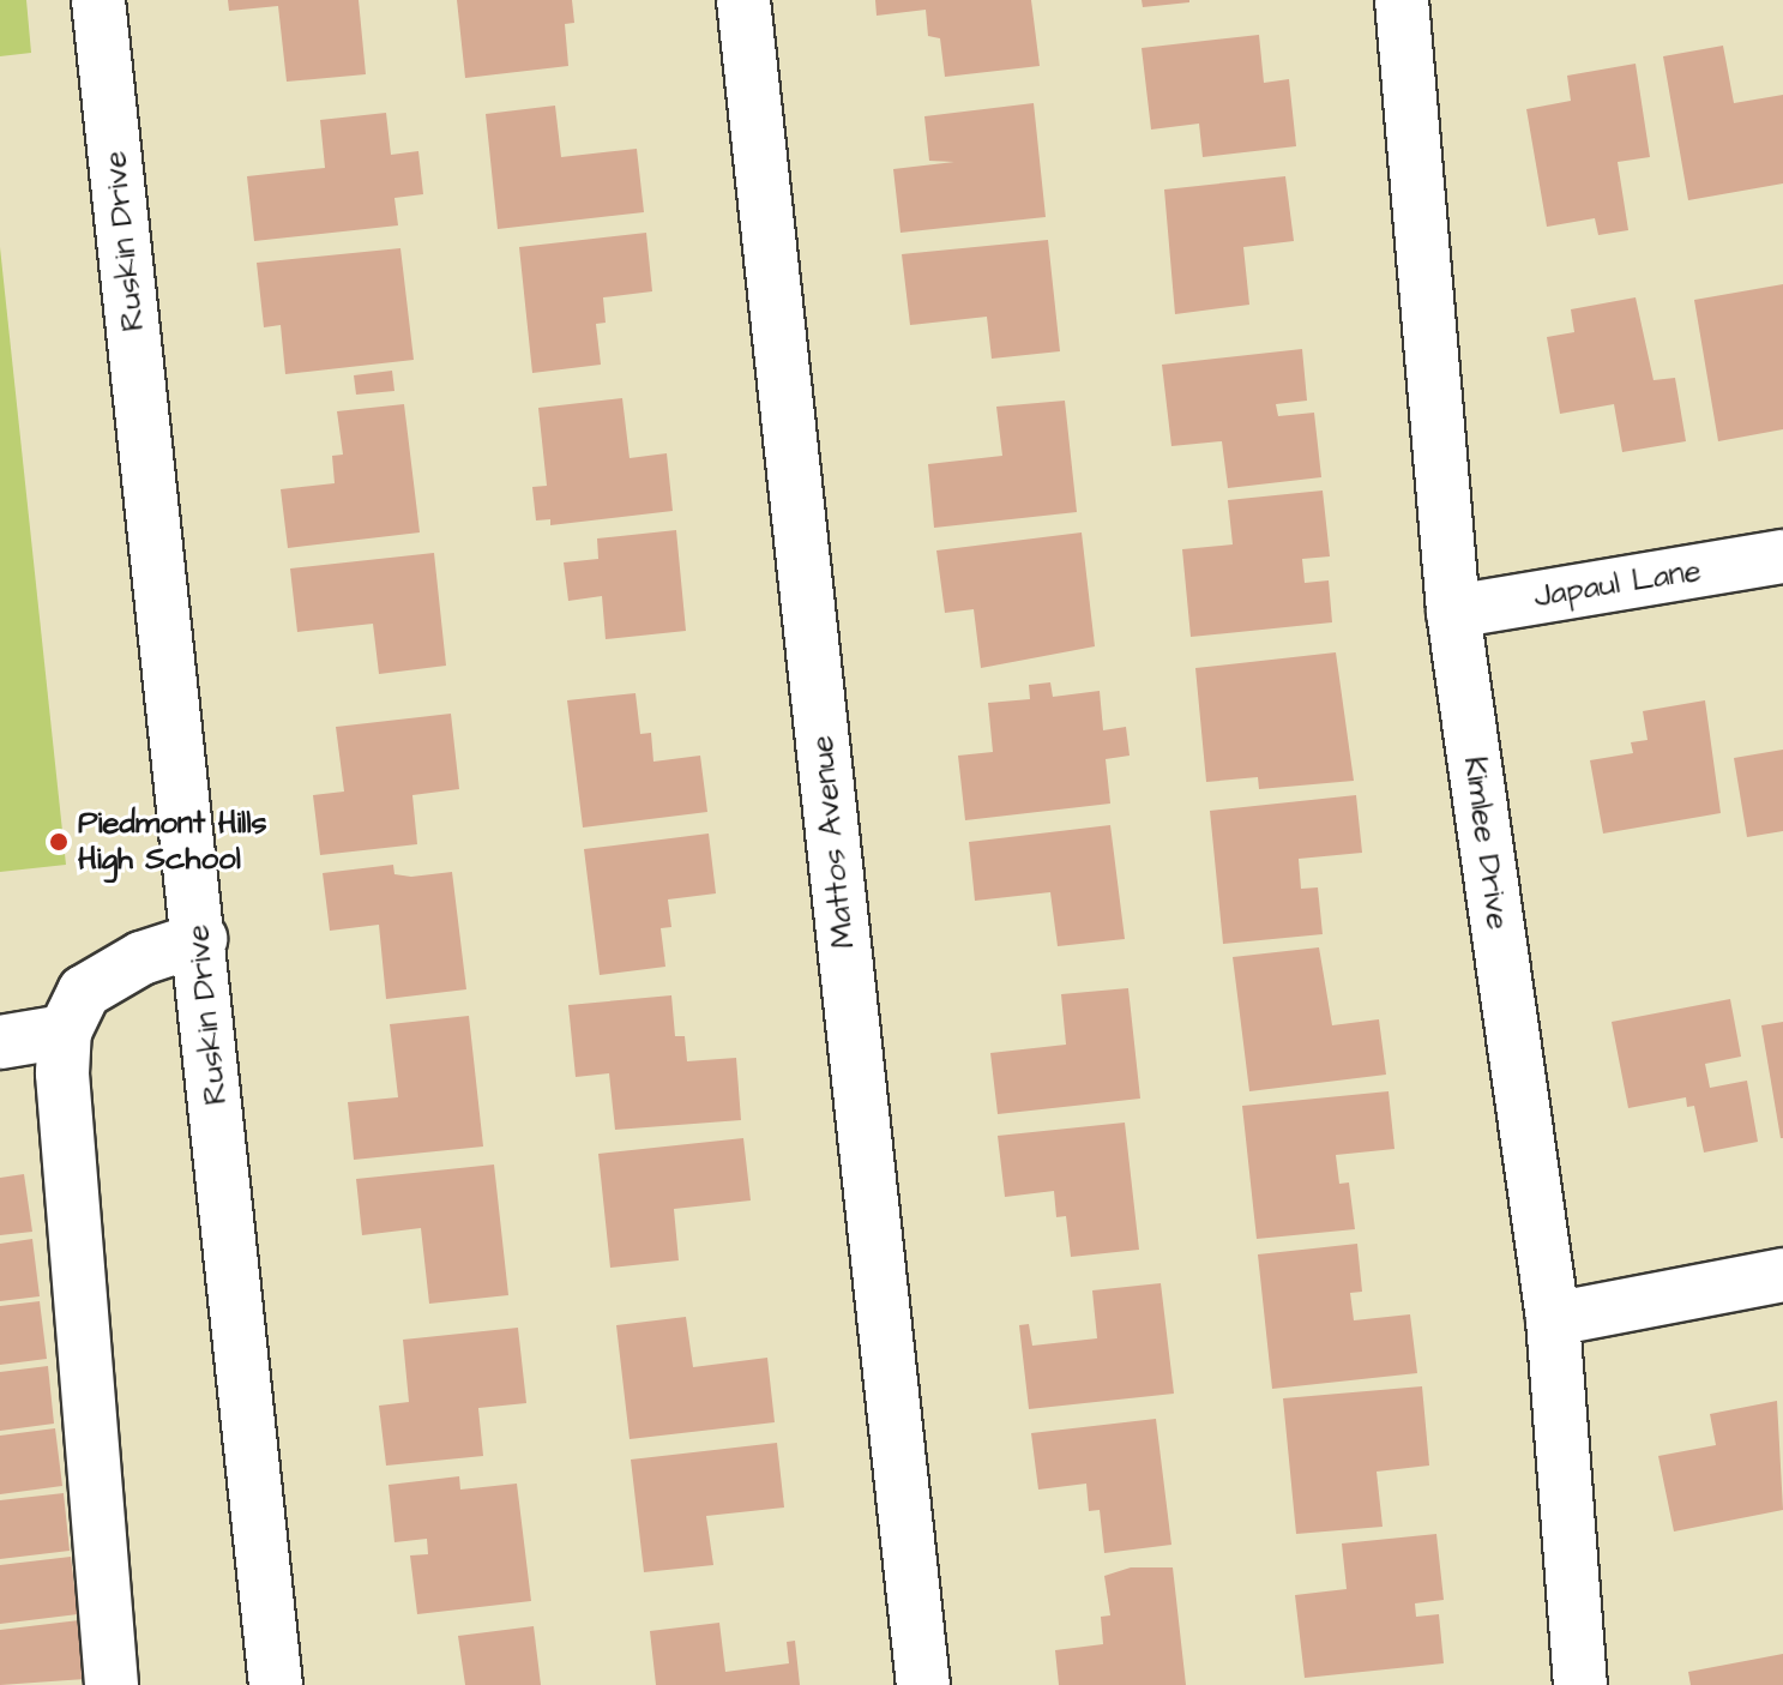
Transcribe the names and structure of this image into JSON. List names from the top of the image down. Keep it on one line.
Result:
{"streets":{"street":["Ruskin Drive","Japaul Lane","Mattos Avenue","Kimlee Drive"]},"crossings":[["Japaul Lane","Kimlee Drive"]],"places":["Piedmont Hills High School"]}
